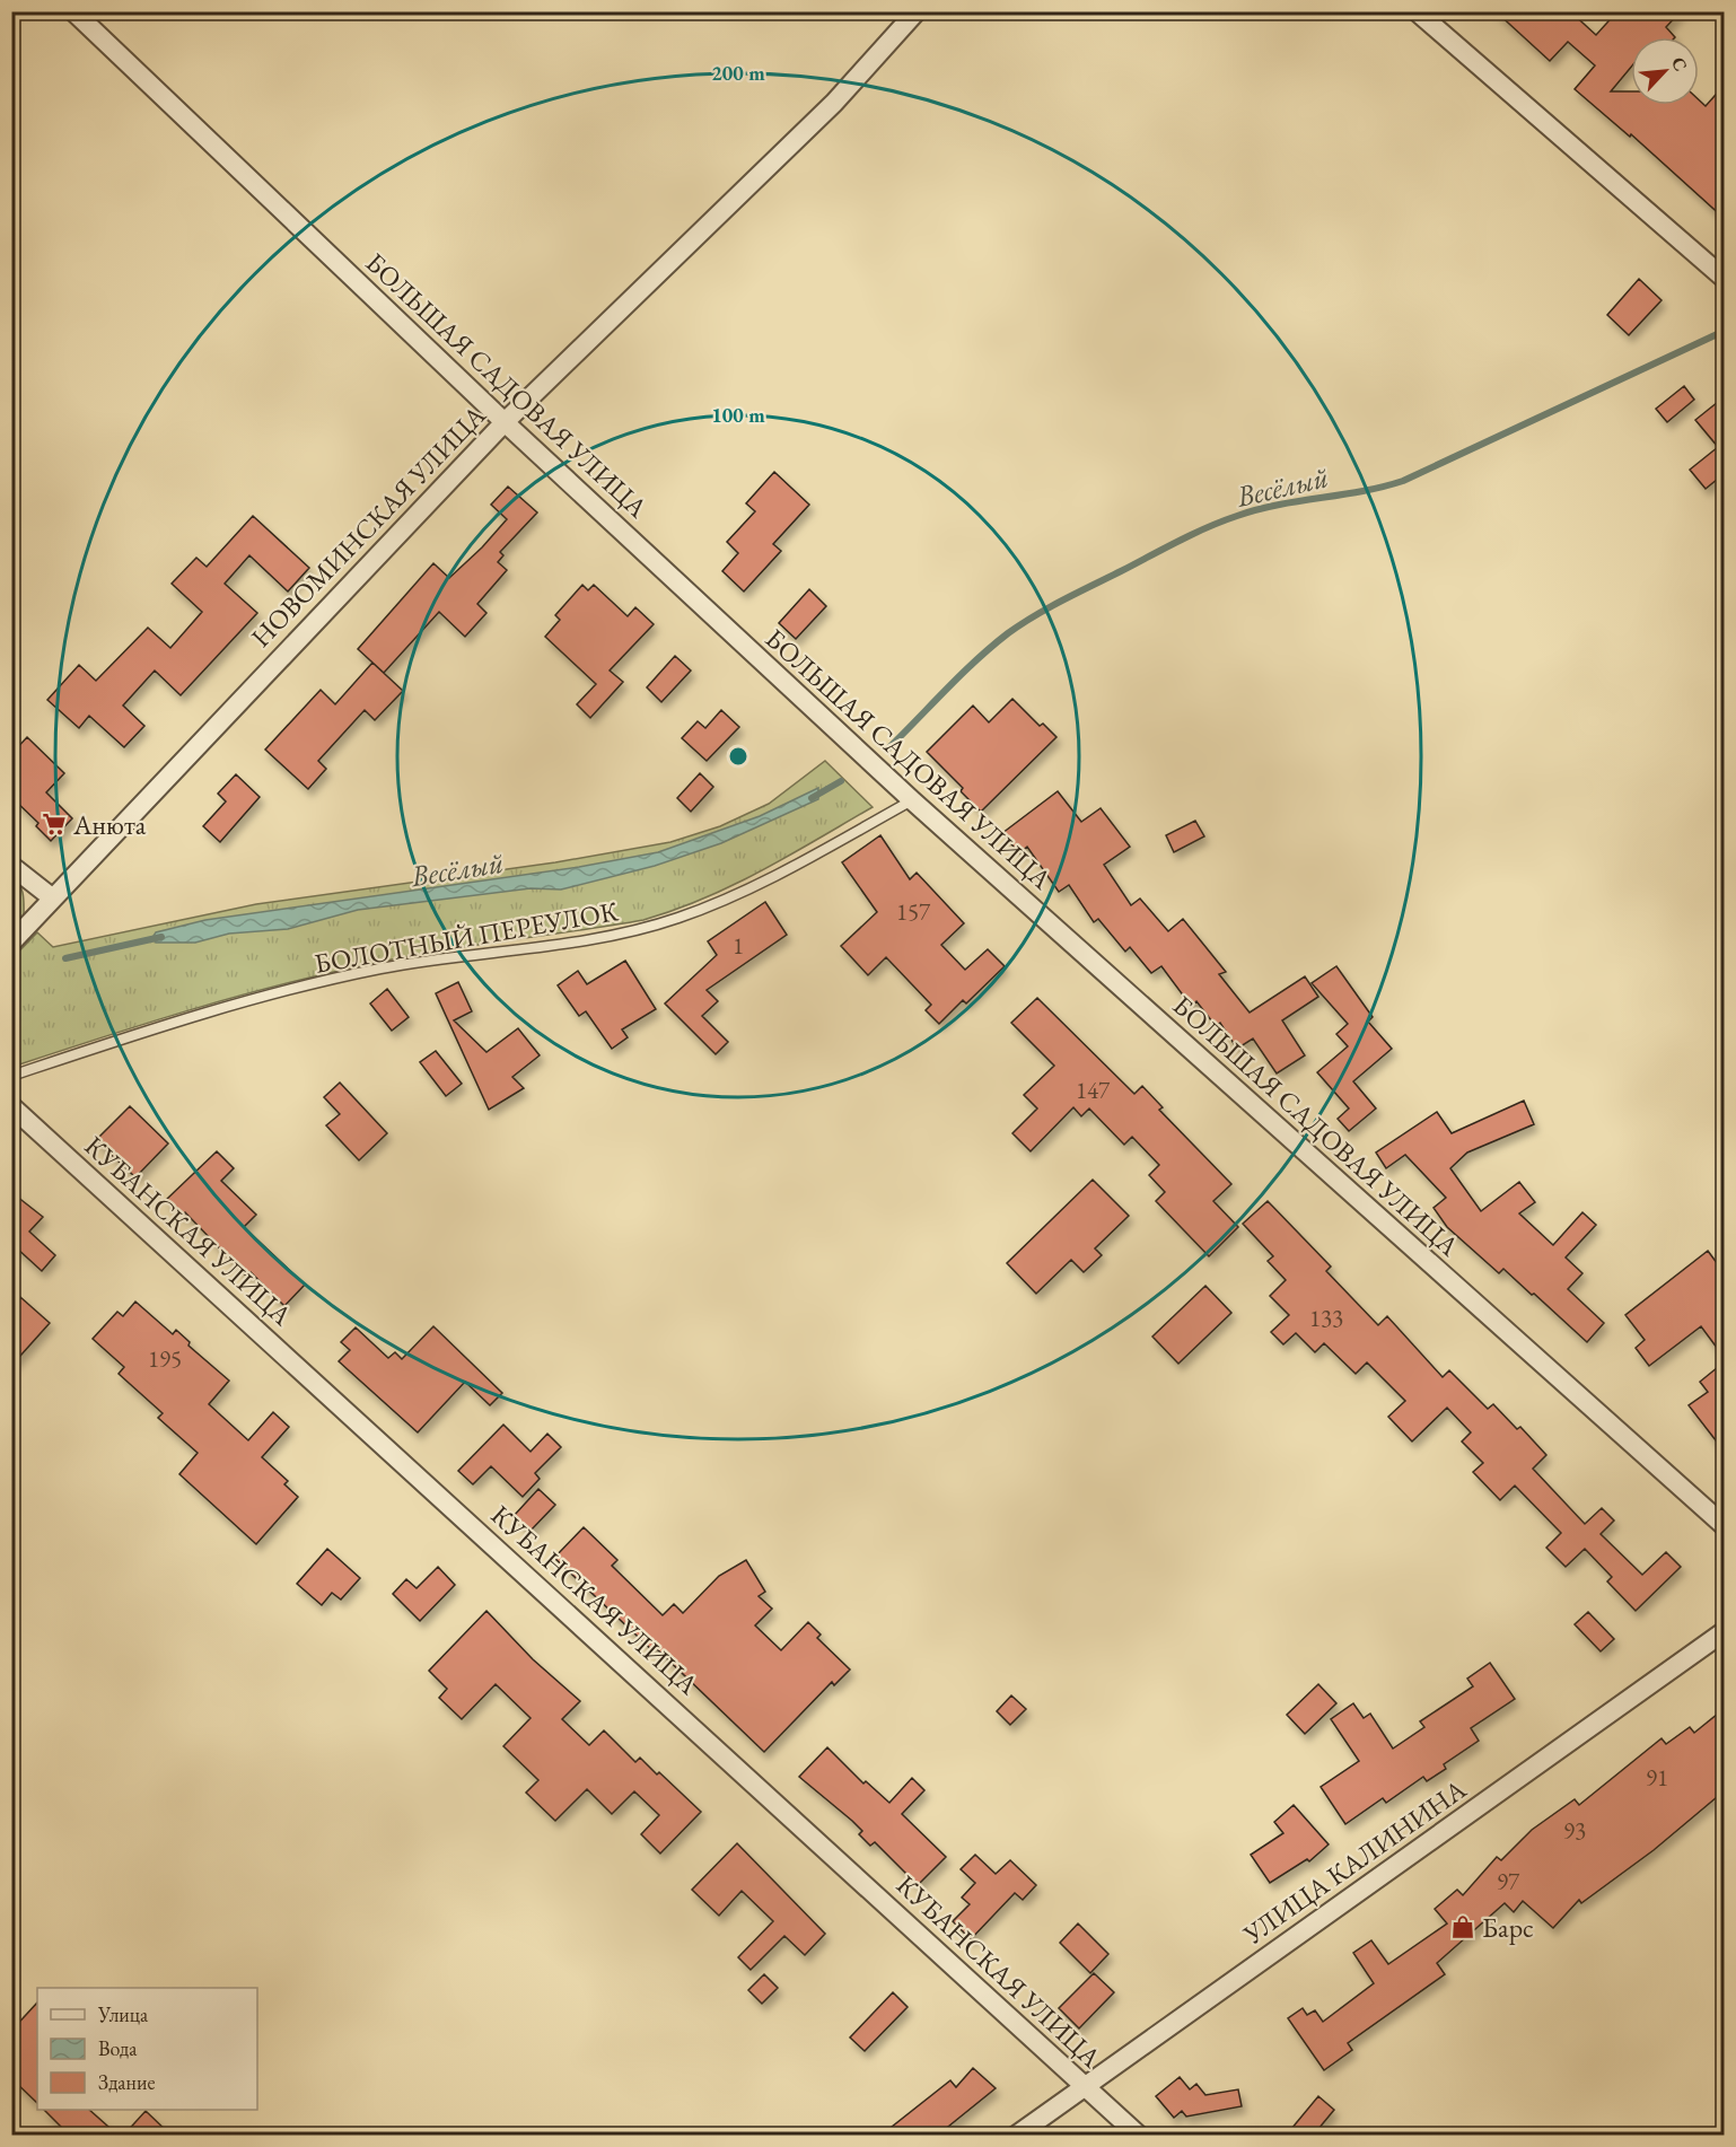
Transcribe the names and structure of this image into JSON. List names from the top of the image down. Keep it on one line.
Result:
{"streets":{"street":["БОЛЬШАЯ САДОВАЯ УЛИЦА","НОВОМИНСКАЯ УЛИЦА","КУБАНСКАЯ УЛИЦА","УЛИЦА КАЛИНИНА"],"lane":["БОЛОТНЫЙ ПЕРЕУЛОК"]},"crossings":[["БОЛЬШАЯ САДОВАЯ УЛИЦА","НОВОМИНСКАЯ УЛИЦА"],["БОЛЬШАЯ САДОВАЯ УЛИЦА","БОЛОТНЫЙ ПЕРЕУЛОК"],["КУБАНСКАЯ УЛИЦА","УЛИЦА КАЛИНИНА"]],"water":["Весёлый"],"places":{"supermarket":["Анюта"],"shop":["Барс"]},"house_numbers":["157","1","147","133","195","91","93","97"],"legend":["Улица","Вода","Здание"],"north":"top right","rings":["200 m","100 m"]}
